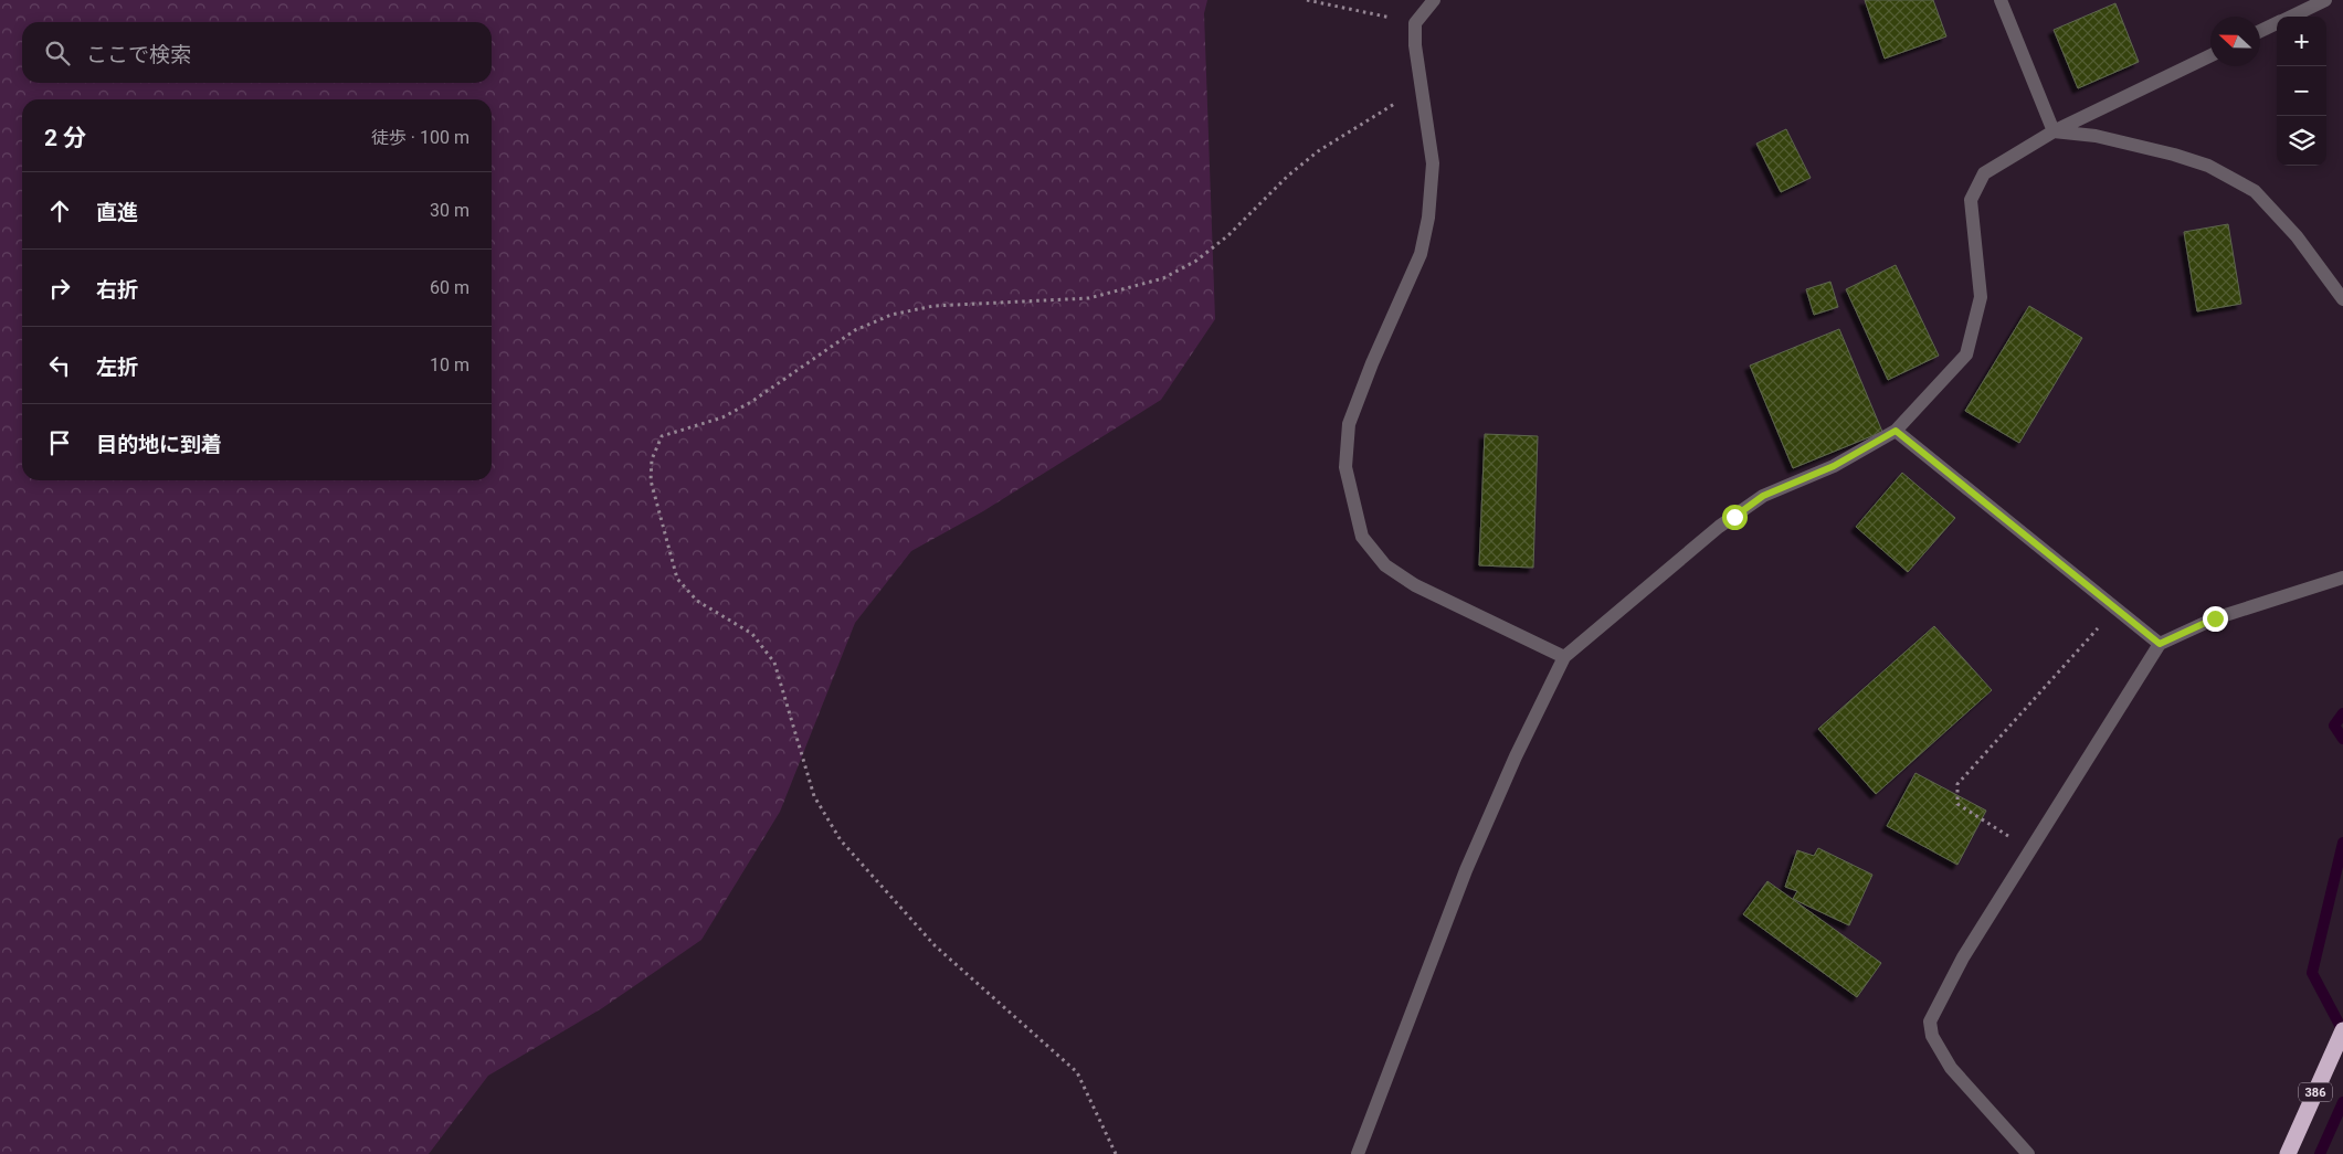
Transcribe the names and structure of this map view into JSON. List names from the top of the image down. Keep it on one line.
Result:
{"streets":{"highway":["386"]},"north":"left","page":{"map_buttons":["+","−"],"search":"ここで検索","heading":["2 分","徒歩 · 100 m"],"list":[["直進","30 m"],["右折","60 m"],["左折","10 m"],"目的地に到着"]}}
